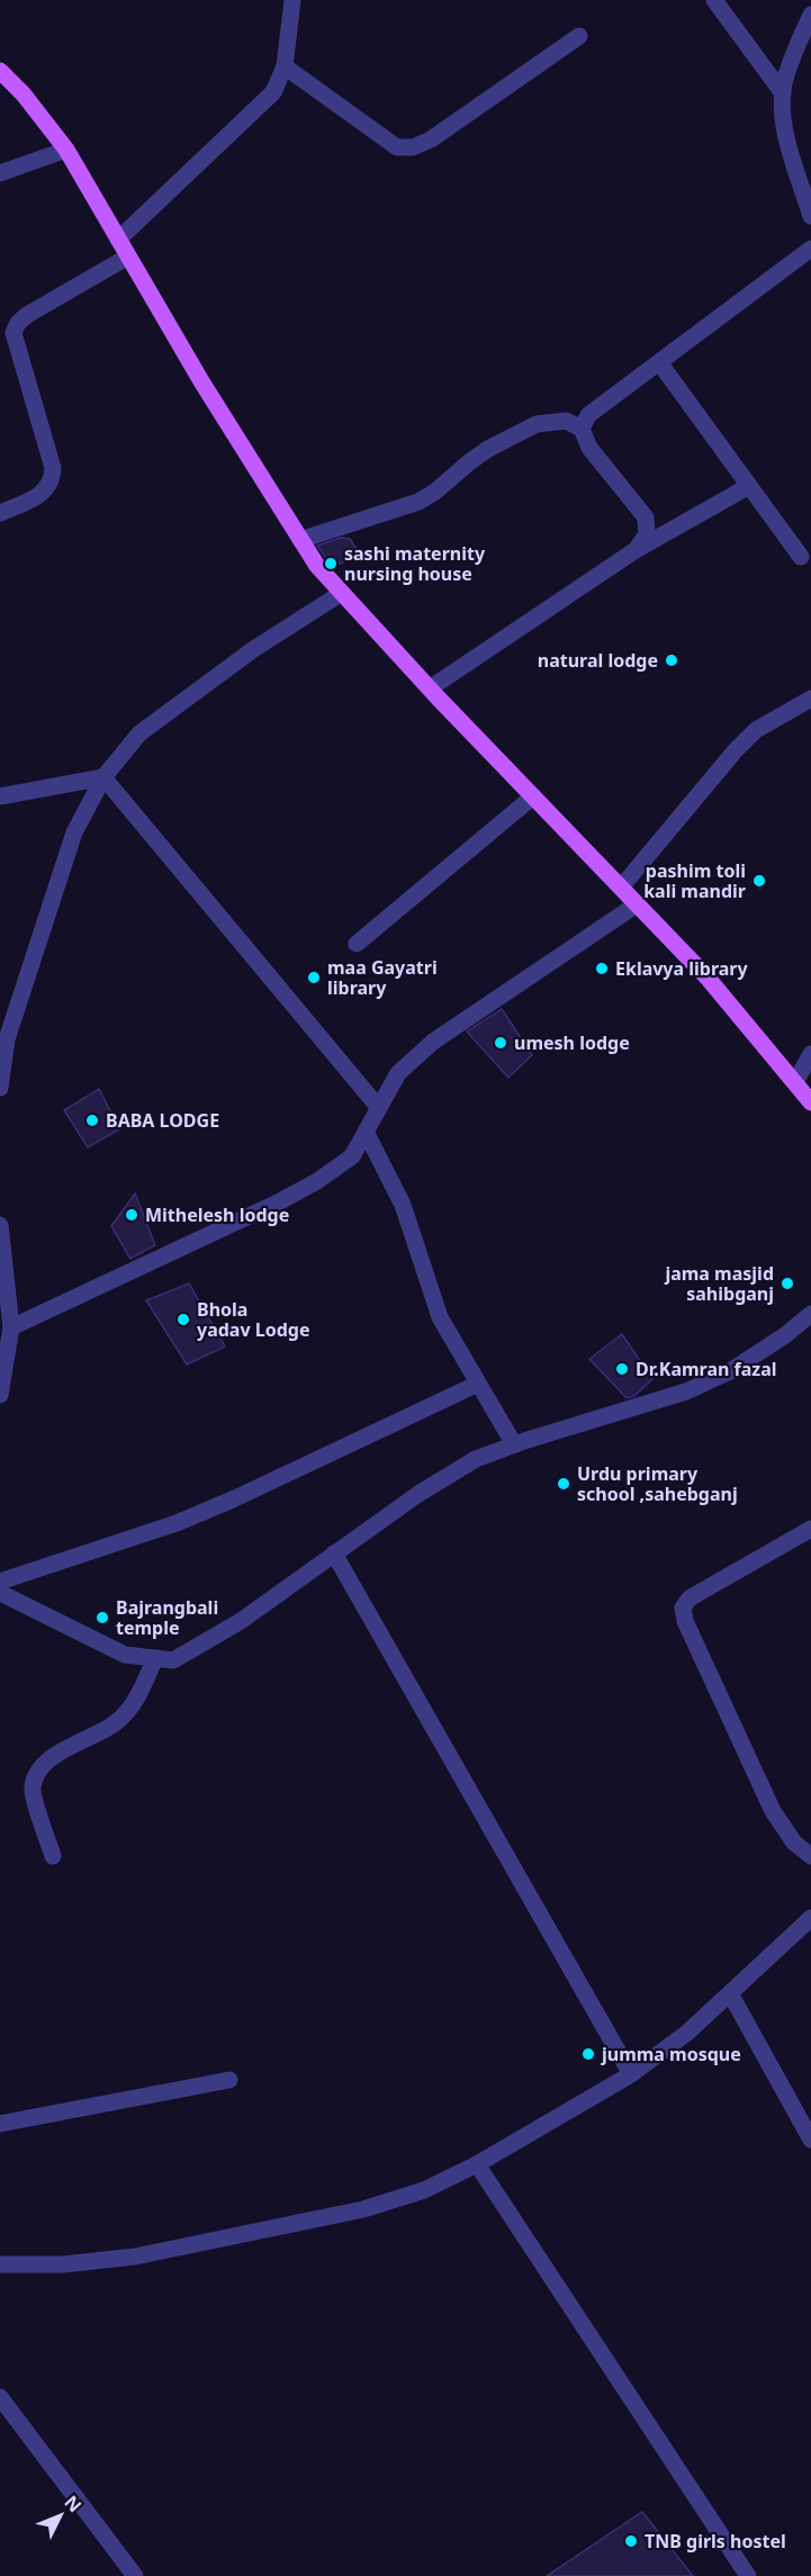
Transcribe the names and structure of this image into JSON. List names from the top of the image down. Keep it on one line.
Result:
{"places":["sashi maternity nursing house","natural lodge","pashim toli kali mandir","Eklavya library","maa Gayatri library","umesh lodge","BABA LODGE","Mithelesh lodge","jama masjid sahibganj","Bhola yadav Lodge","Dr.Kamran fazal","Urdu primary school ,sahebganj","Bajrangbali temple","jumma mosque","TNB girls hostel"],"north":"top right"}
